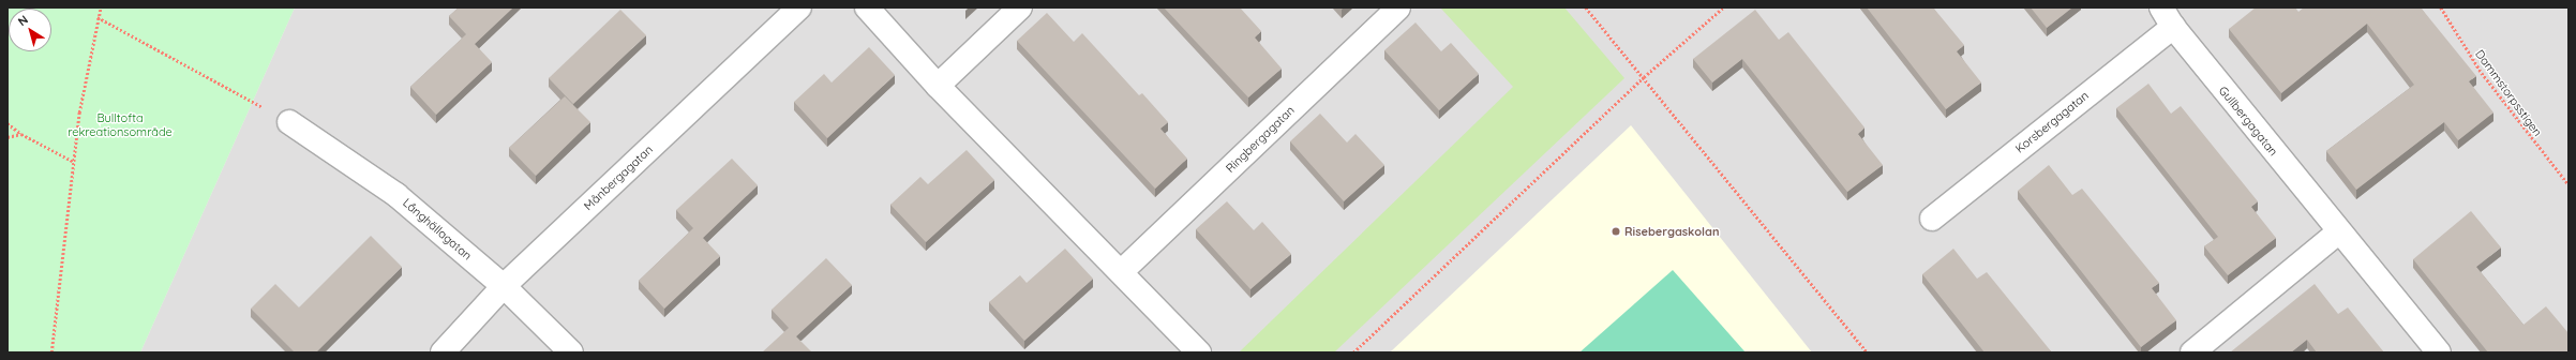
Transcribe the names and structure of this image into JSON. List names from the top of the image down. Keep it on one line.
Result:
{"streets":{"street":["Gullbergagatan","Korsbergagatan","Ringbergagatan","Månbergagatan","Långhällagatan"],"path":["Dammstorpsstigen"]},"crossings":[["Gullbergagatan","Korsbergagatan"],["Månbergagatan","Långhällagatan"]],"parks":["Bulltofta rekreationsområde"],"places":["Risebergaskolan"],"north":"top left"}
